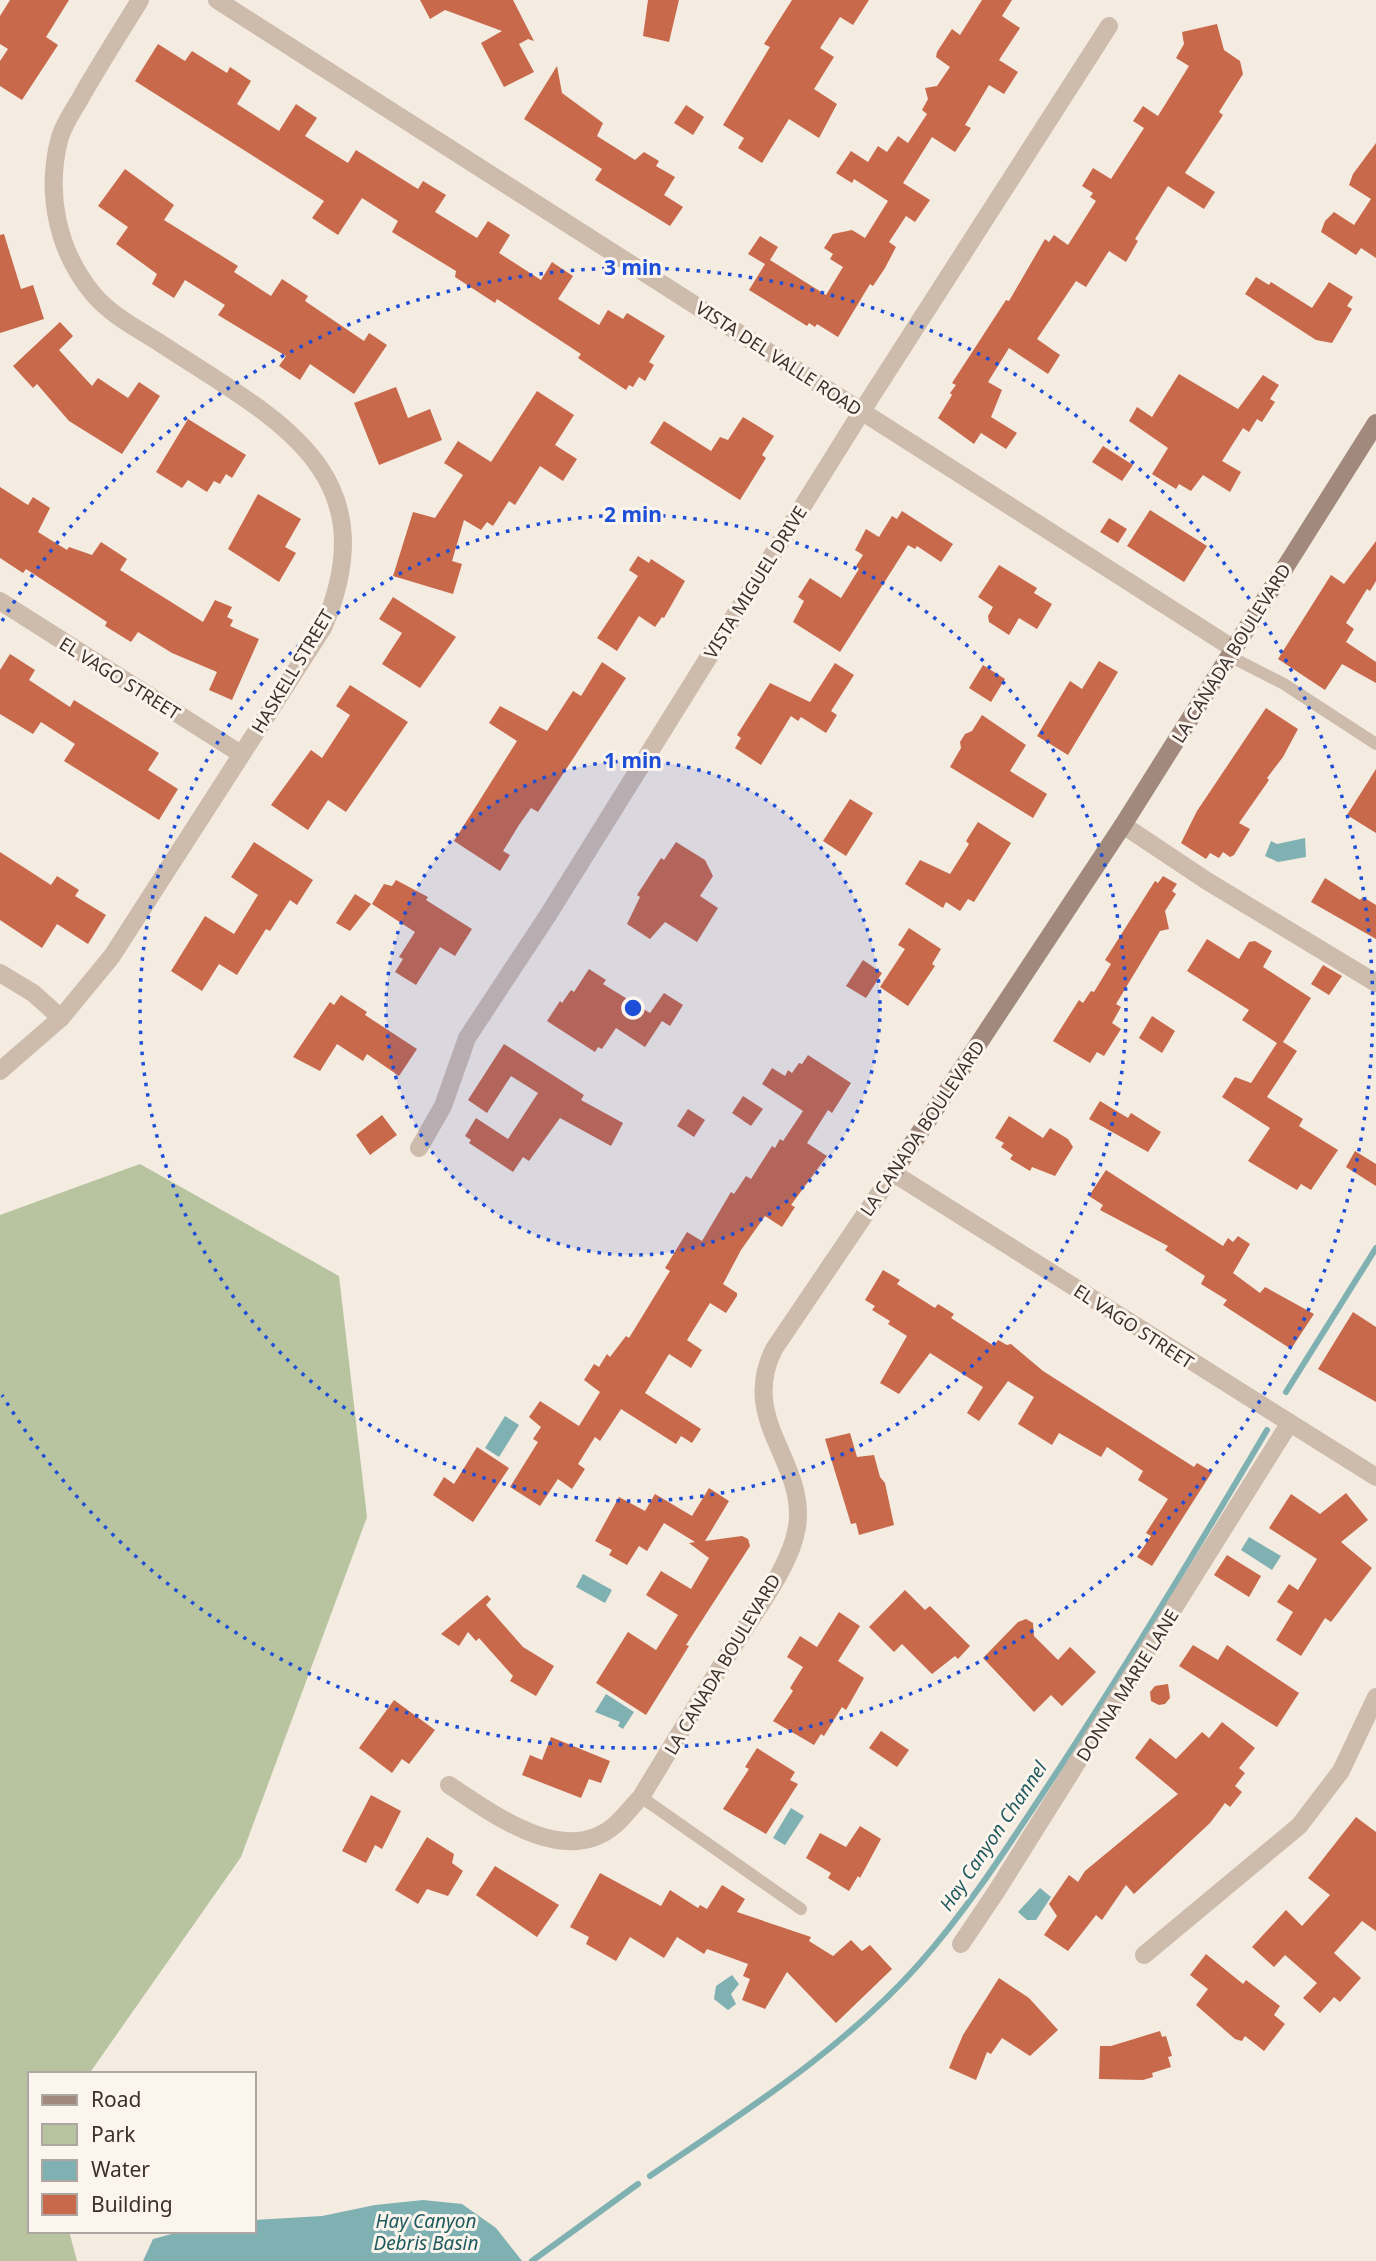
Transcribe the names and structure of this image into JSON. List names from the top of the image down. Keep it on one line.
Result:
{"streets":{"street":["VISTA DEL VALLE ROAD","VISTA MIGUEL DRIVE","LA CANADA BOULEVARD","HASKELL STREET","EL VAGO STREET","DONNA MARIE LANE"]},"crossings":[["VISTA DEL VALLE ROAD","VISTA MIGUEL DRIVE"],["VISTA DEL VALLE ROAD","LA CANADA BOULEVARD"],["LA CANADA BOULEVARD","EL VAGO STREET"],["HASKELL STREET","EL VAGO STREET"],["EL VAGO STREET","DONNA MARIE LANE"]],"water":["Hay Canyon Channel","Hay Canyon Debris Basin"],"legend":["Road","Park","Water","Building"],"rings":["3 min","2 min","1 min"]}
